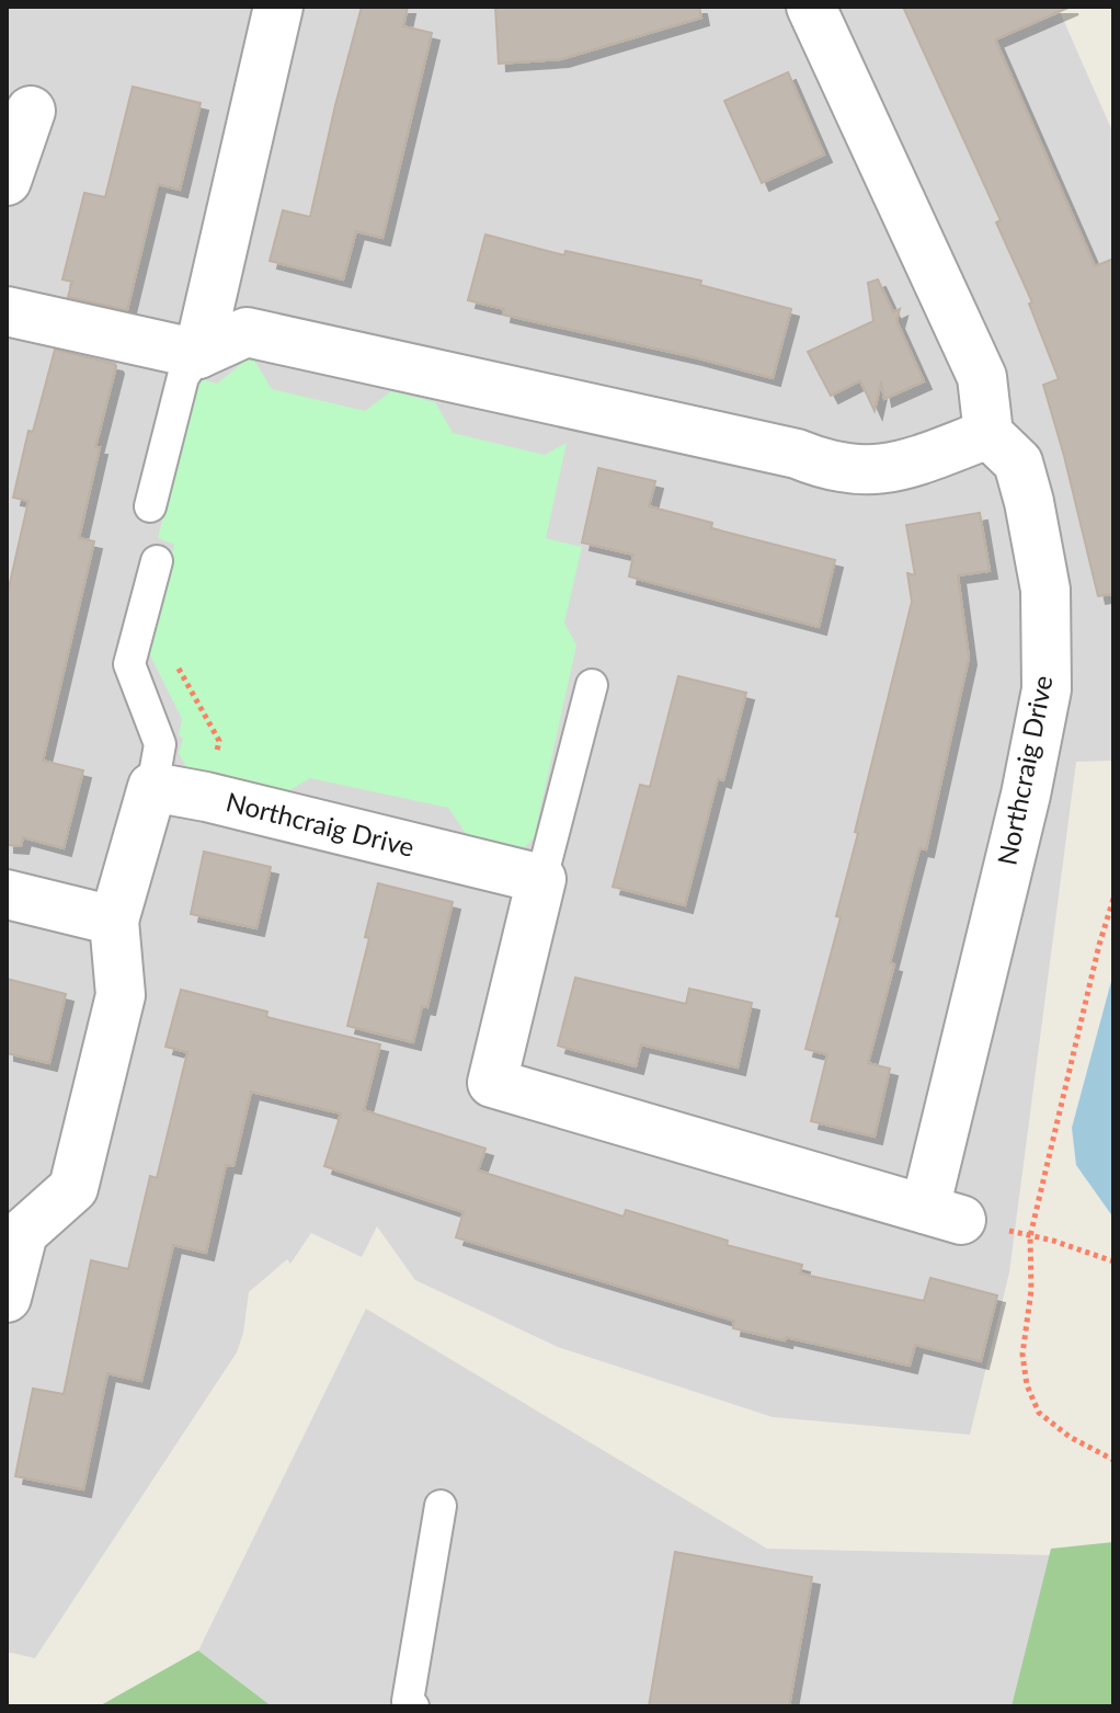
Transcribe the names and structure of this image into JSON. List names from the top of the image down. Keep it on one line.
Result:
{"streets":{"street":["Northcraig Drive"]}}
